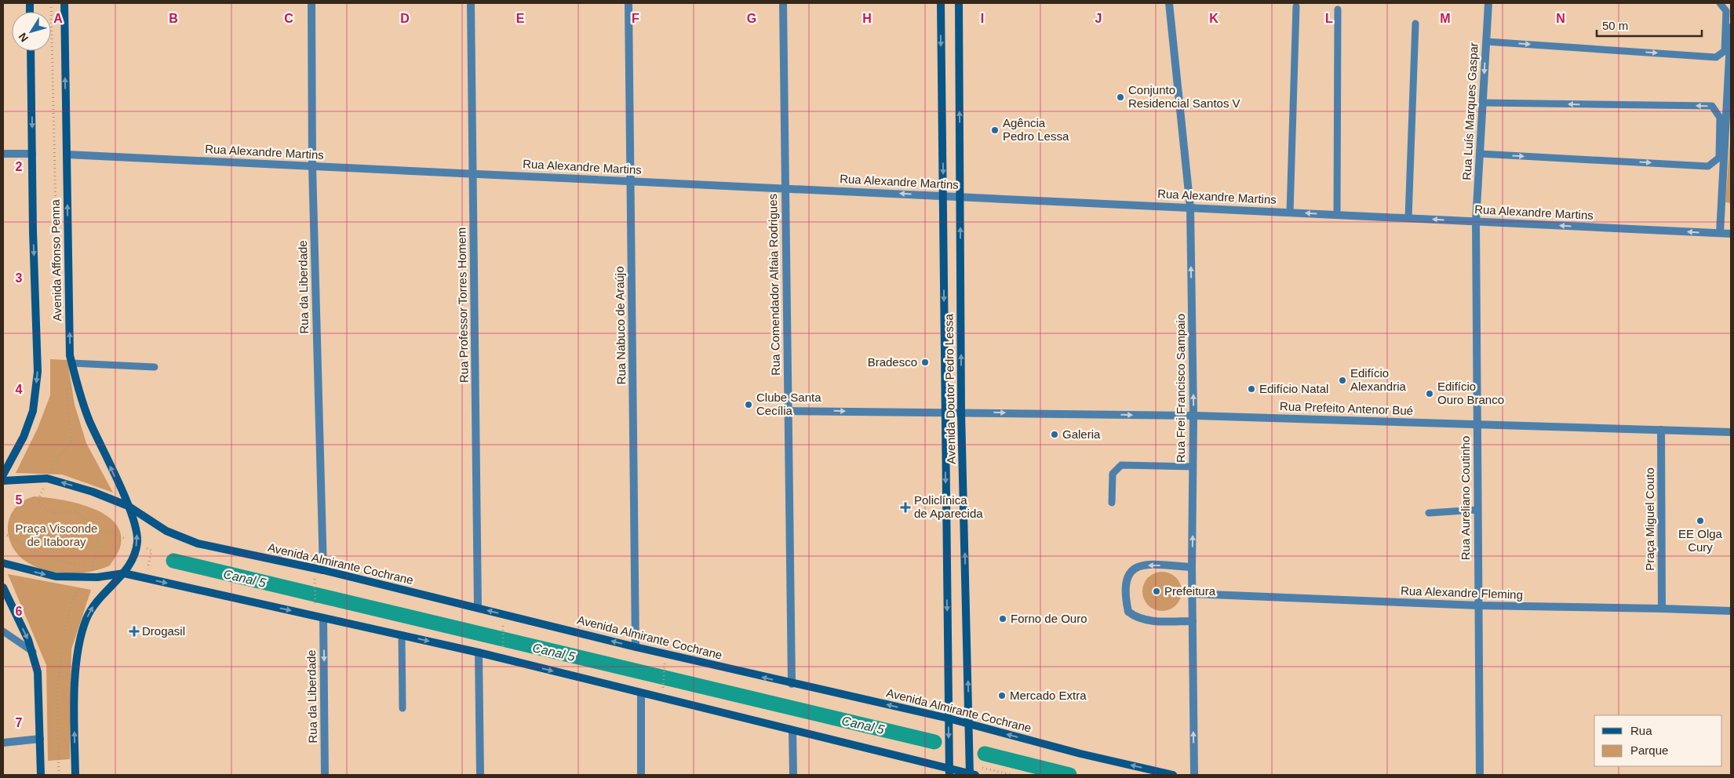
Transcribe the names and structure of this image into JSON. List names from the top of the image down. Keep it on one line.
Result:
{"streets":{"main road":["Avenida Affonso Penna","Avenida Doutor Pedro Lessa","Avenida Almirante Cochrane"],"street":["Rua Luís Marques Gaspar","Rua Alexandre Martins","Rua Comendador Alfaia Rodrigues","Rua da Liberdade","Rua Professor Torres Homem","Rua Nabuco de Araújo","Rua Frei Francisco Sampaio","Rua Prefeito Antenor Bué","Rua Aureliano Coutinho","Praça Miguel Couto","Rua Alexandre Fleming"]},"crossings":[["Rua Luís Marques Gaspar","Rua Alexandre Martins"],["Rua Luís Marques Gaspar","Rua Aureliano Coutinho"],["Rua Alexandre Martins","Avenida Affonso Penna"],["Rua Alexandre Martins","Rua Comendador Alfaia Rodrigues"],["Rua Alexandre Martins","Rua da Liberdade"],["Rua Alexandre Martins","Rua Professor Torres Homem"],["Rua Alexandre Martins","Rua Nabuco de Araújo"],["Rua Alexandre Martins","Rua Frei Francisco Sampaio"],["Rua Alexandre Martins","Avenida Doutor Pedro Lessa"],["Rua Alexandre Martins","Rua Aureliano Coutinho"],["Avenida Affonso Penna","Avenida Almirante Cochrane"],["Rua Comendador Alfaia Rodrigues","Rua Prefeito Antenor Bué"],["Rua Comendador Alfaia Rodrigues","Avenida Almirante Cochrane"],["Rua da Liberdade","Avenida Almirante Cochrane"],["Rua Professor Torres Homem","Avenida Almirante Cochrane"],["Rua Nabuco de Araújo","Avenida Almirante Cochrane"],["Rua Frei Francisco Sampaio","Rua Prefeito Antenor Bué"],["Rua Frei Francisco Sampaio","Rua Alexandre Fleming"],["Avenida Doutor Pedro Lessa","Rua Prefeito Antenor Bué"],["Avenida Doutor Pedro Lessa","Avenida Almirante Cochrane"],["Rua Prefeito Antenor Bué","Rua Aureliano Coutinho"],["Rua Prefeito Antenor Bué","Praça Miguel Couto"],["Rua Aureliano Coutinho","Rua Alexandre Fleming"],["Praça Miguel Couto","Rua Alexandre Fleming"]],"one_way":["Rua Frei Francisco Sampaio","Rua Prefeito Antenor Bué"],"water":["Canal 5"],"parks":["Praça Visconde de Itaboray"],"places":{"other":["Conjunto Residencial Santos V","Agência Pedro Lessa","Bradesco","Edifício Alexandria","Edifício Natal","Edifício Ouro Branco","Clube Santa Cecília","Galeria","EE Olga Cury","Prefeitura","Forno de Ouro","Mercado Extra"],"health":["Policlínica de Aparecida","Drogasil"]},"legend":["Rua","Parque"],"scale_bar":"50 m","north":"bottom left","grid":{"columns":["A","B","C","D","E","F","G","H","I","J","K","L","M","N"],"rows":["2","3","4","5","6","7"]}}
